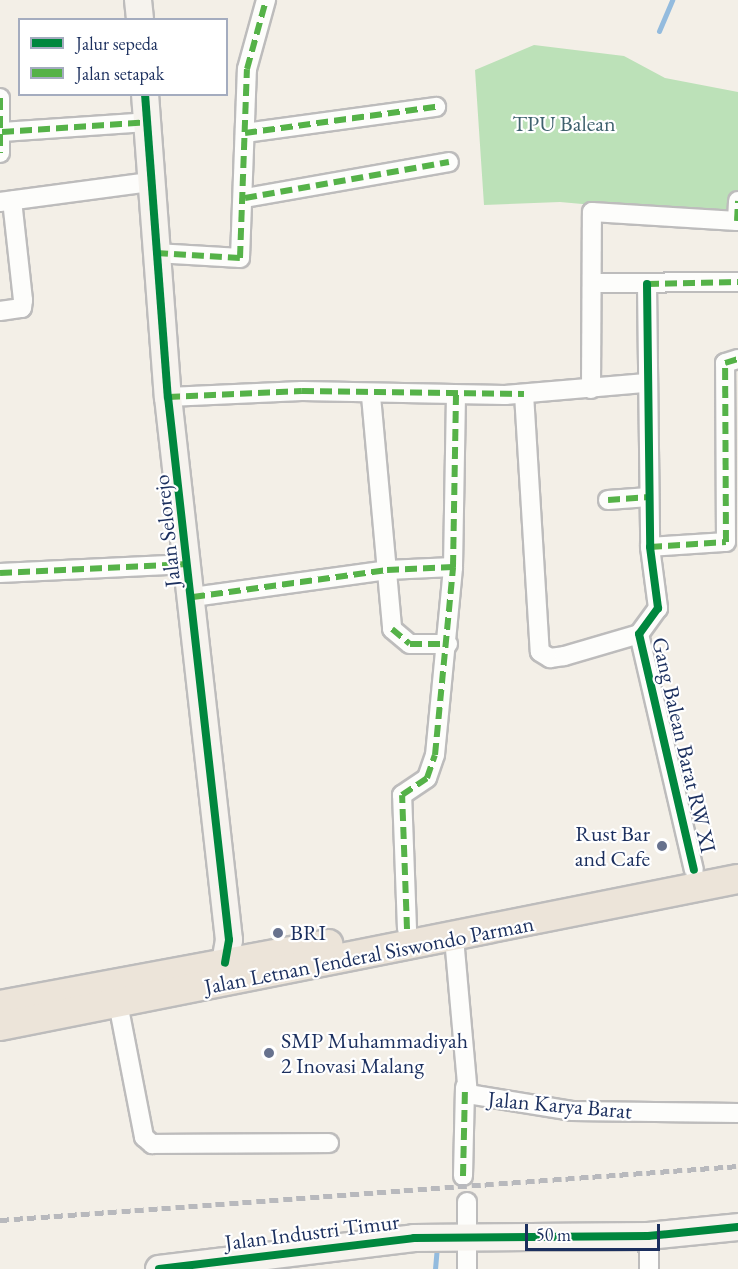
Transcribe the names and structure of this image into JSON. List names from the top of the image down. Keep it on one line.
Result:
{"streets":{"main road":["Jalan Letnan Jenderal Siswondo Parman"],"street":["Jalan Selorejo","Gang Balean Barat RW XI","Jalan Karya Barat","Jalan Industri Timur"]},"crossings":[["Jalan Selorejo","Jalan Letnan Jenderal Siswondo Parman"],["Gang Balean Barat RW XI","Jalan Letnan Jenderal Siswondo Parman"],["Jalan Letnan Jenderal Siswondo Parman","Jalan Karya Barat"]],"parks":["TPU Balean"],"places":["Rust Bar and Cafe","BRI","SMP Muhammadiyah 2 Inovasi Malang"],"legend":["Jalur sepeda","Jalan setapak"],"scale_bar":"50 m"}
